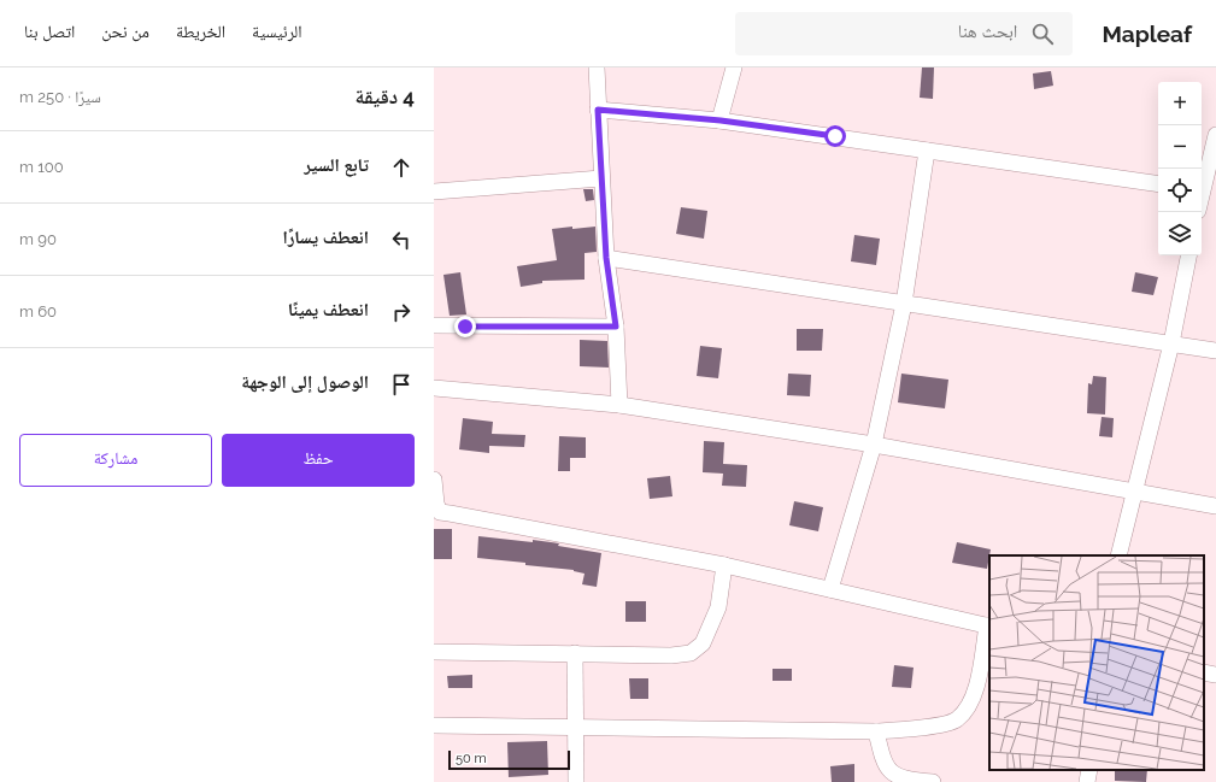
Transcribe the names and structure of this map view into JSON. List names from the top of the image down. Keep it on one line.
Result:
{"scale_bar":"50 m","page":{"header":"Mapleaf","search":"ابحث هنا","nav":["الرئيسية","الخريطة","من نحن","اتصل بنا"],"heading":["4 دقيقة","سيرًا · 250 m"],"map_buttons":["+","−"],"list":[["تابع السير","100 m"],["انعطف يسارًا","90 m"],["انعطف يمينًا","60 m"],"الوصول إلى الوجهة"],"buttons":["حفظ","مشاركة"],"scale":"50 m"}}
